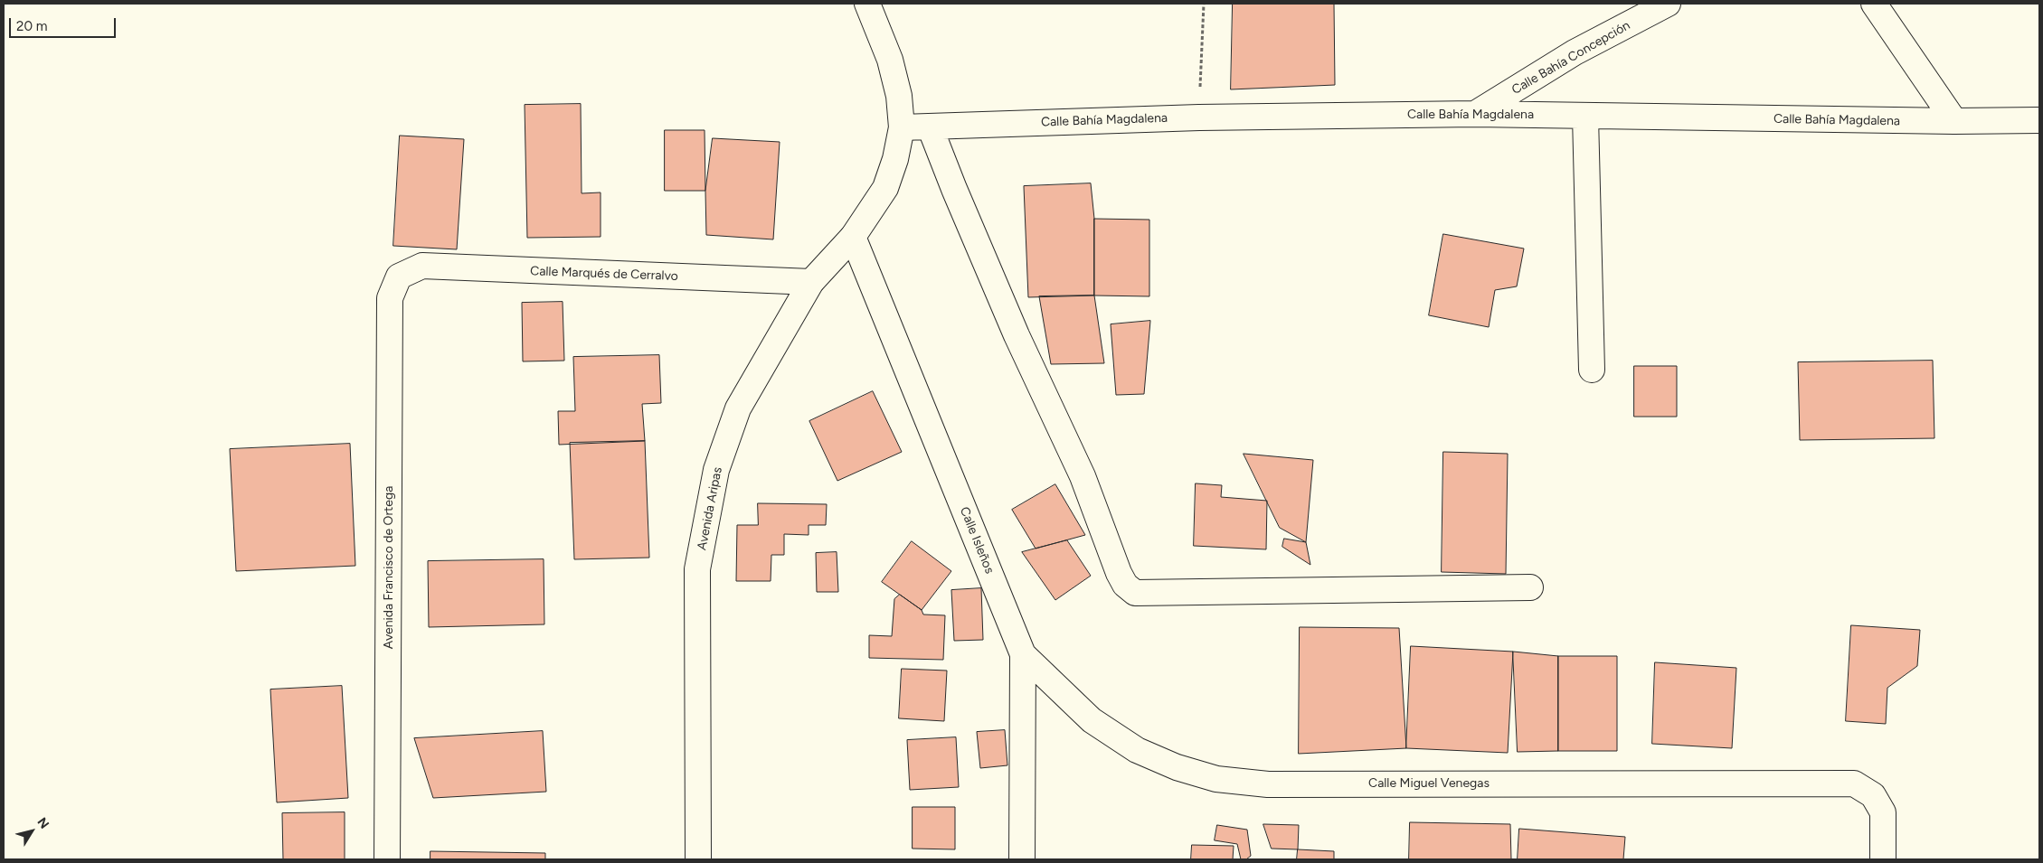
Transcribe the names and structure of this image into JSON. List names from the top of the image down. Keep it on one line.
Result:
{"streets":{"street":["Calle Bahía Concepción","Calle Bahía Magdalena","Calle Marqués de Cerralvo","Avenida Aripas","Calle Isleños","Avenida Francisco de Ortega","Calle Miguel Venegas"]},"crossings":[["Calle Bahía Concepción","Calle Bahía Magdalena"],["Calle Bahía Magdalena","Avenida Aripas"],["Calle Marqués de Cerralvo","Avenida Aripas"],["Calle Marqués de Cerralvo","Avenida Francisco de Ortega"],["Avenida Aripas","Calle Isleños"],["Calle Isleños","Calle Miguel Venegas"]],"scale_bar":"20 m","north":"top right"}
